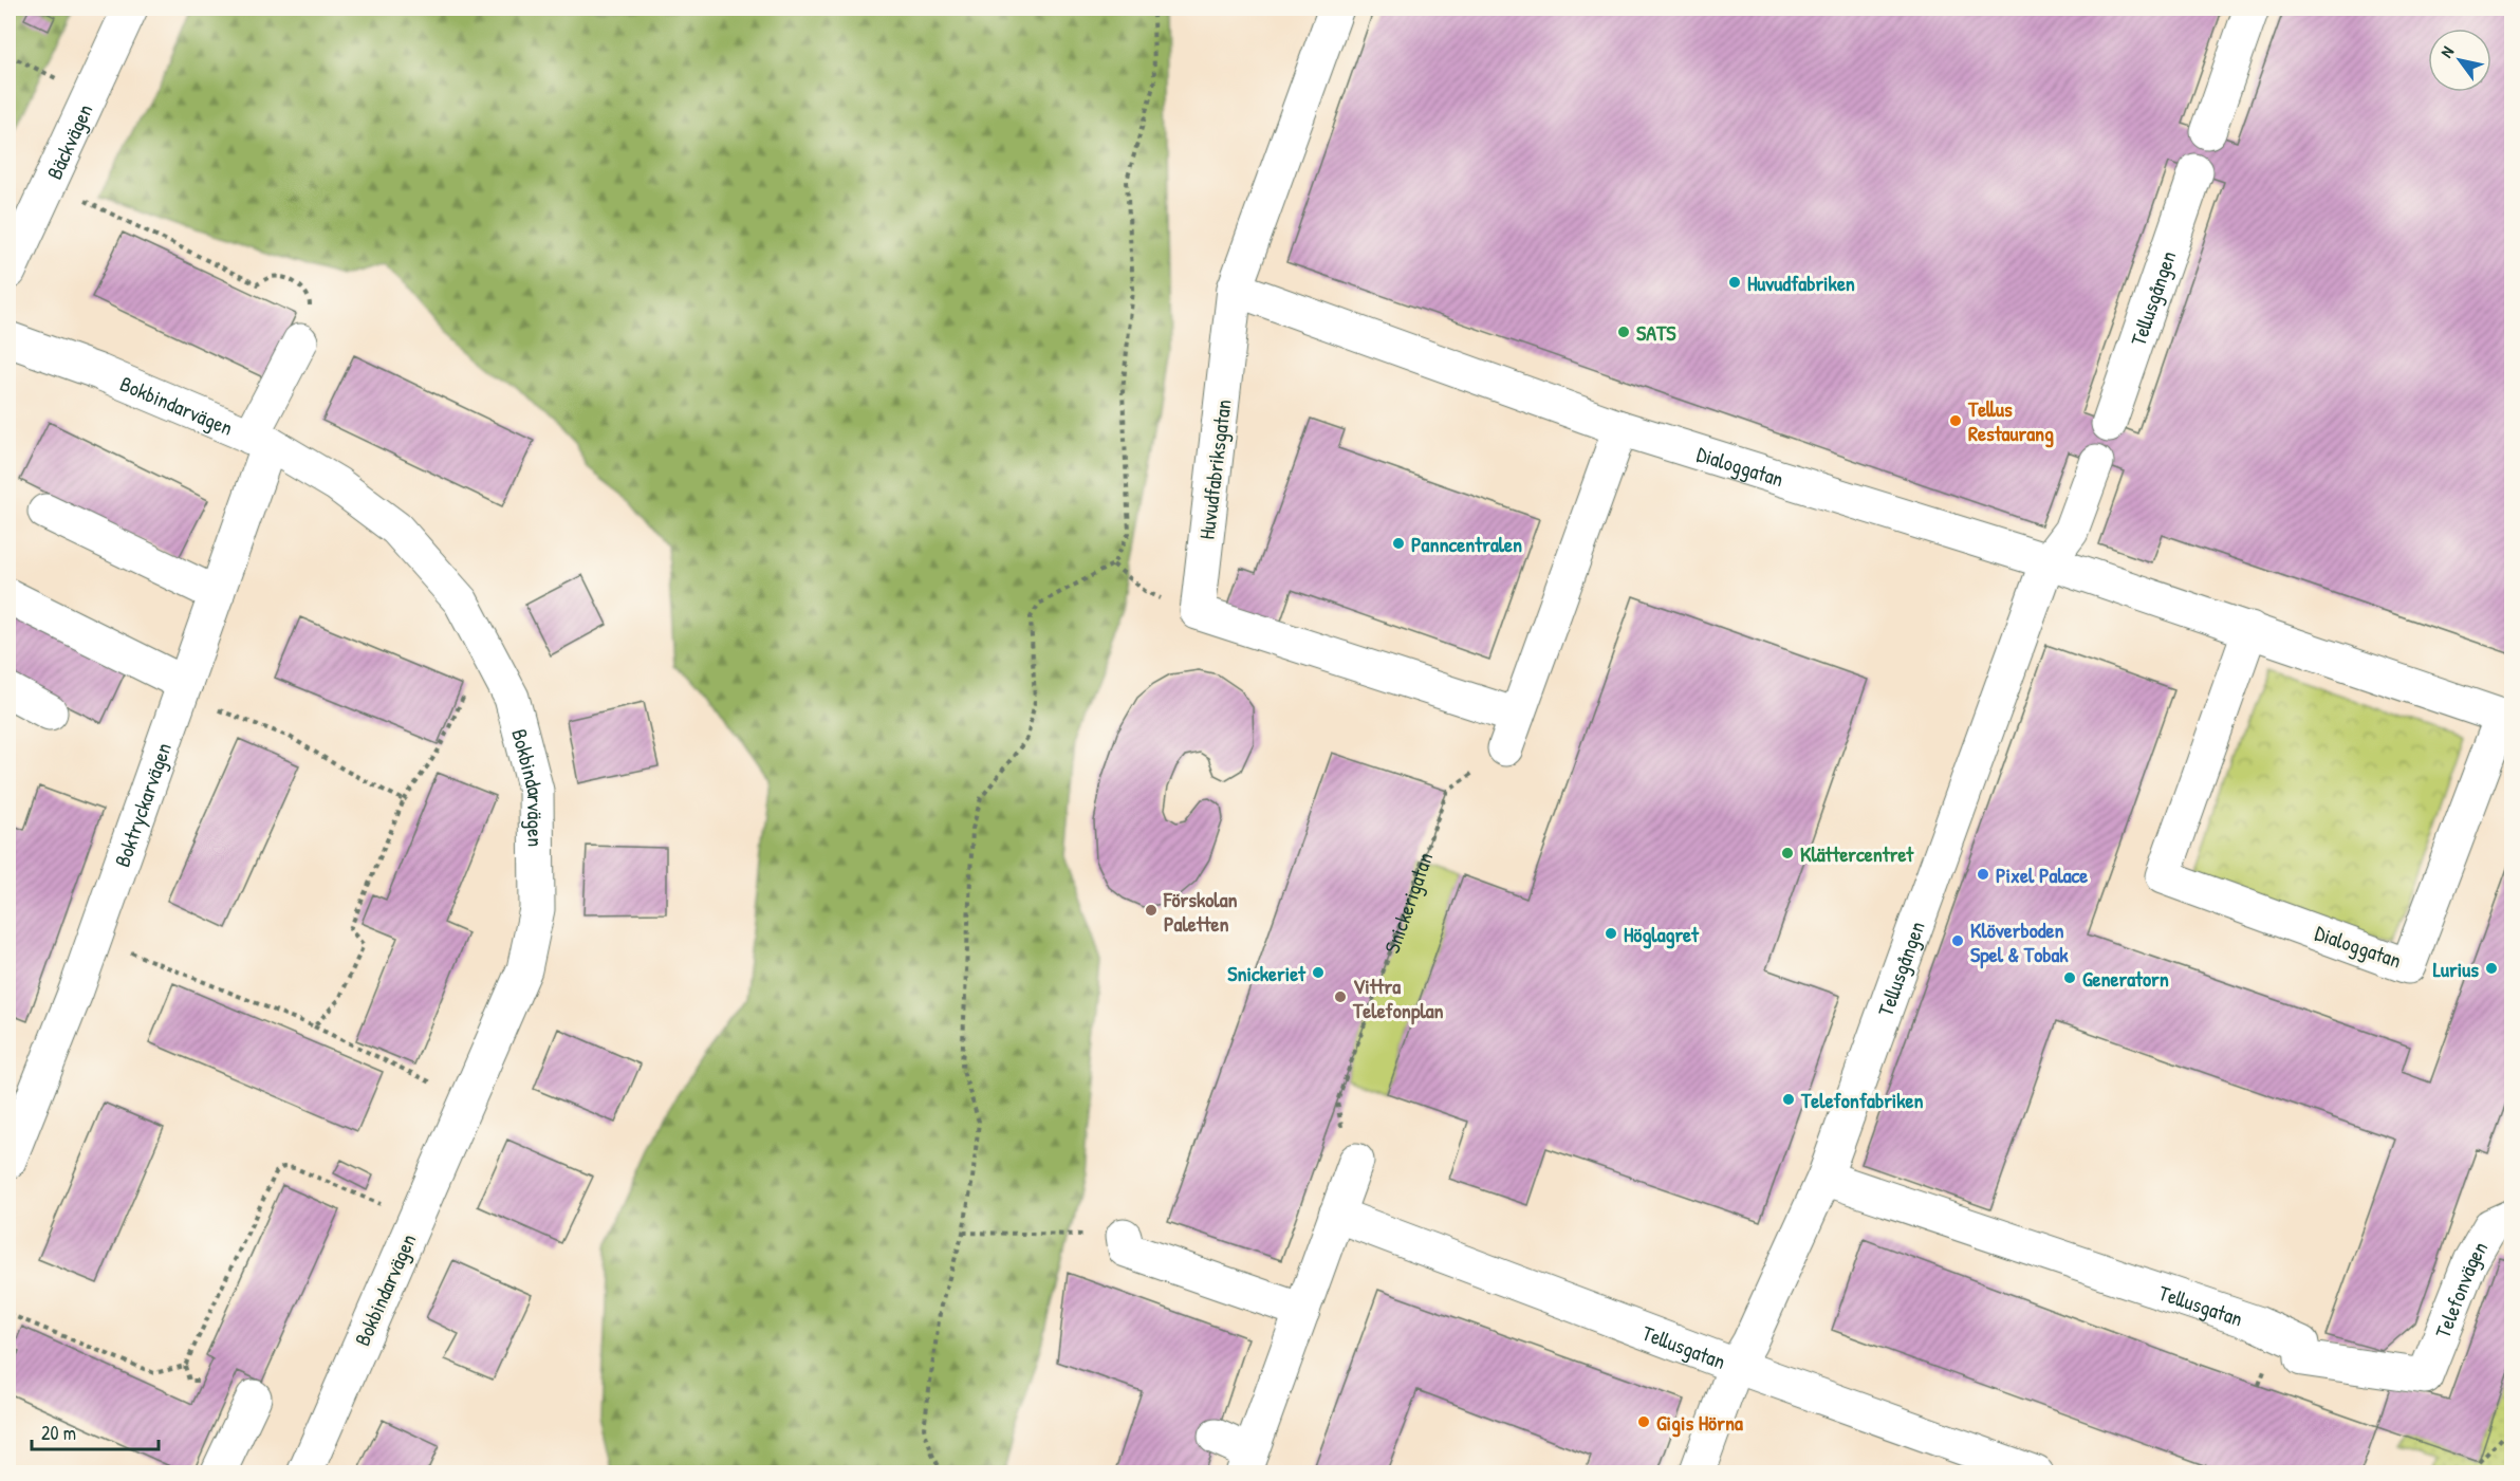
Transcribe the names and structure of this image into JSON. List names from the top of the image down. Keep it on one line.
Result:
{"streets":{"street":["Bäckvägen","Tellusgången","Bokbindarvägen","Dialoggatan","Huvudfabriksgatan","Boktryckarvägen","Telefonvägen","Tellusgatan"],"path":["Snickerigatan"]},"crossings":[["Tellusgången","Dialoggatan"],["Tellusgången","Tellusgatan"],["Bokbindarvägen","Boktryckarvägen"],["Dialoggatan","Huvudfabriksgatan"],["Telefonvägen","Tellusgatan"]],"places":["Huvudfabriken","SATS","Tellus Restaurang","Panncentralen","Klättercentret","Pixel Palace","Förskolan Paletten","Höglagret","Klöverboden Spel & Tobak","Lurius","Snickeriet","Generatorn","Vittra Telefonplan","Telefonfabriken","Gigis Hörna"],"scale_bar":"20 m","north":"top left"}
